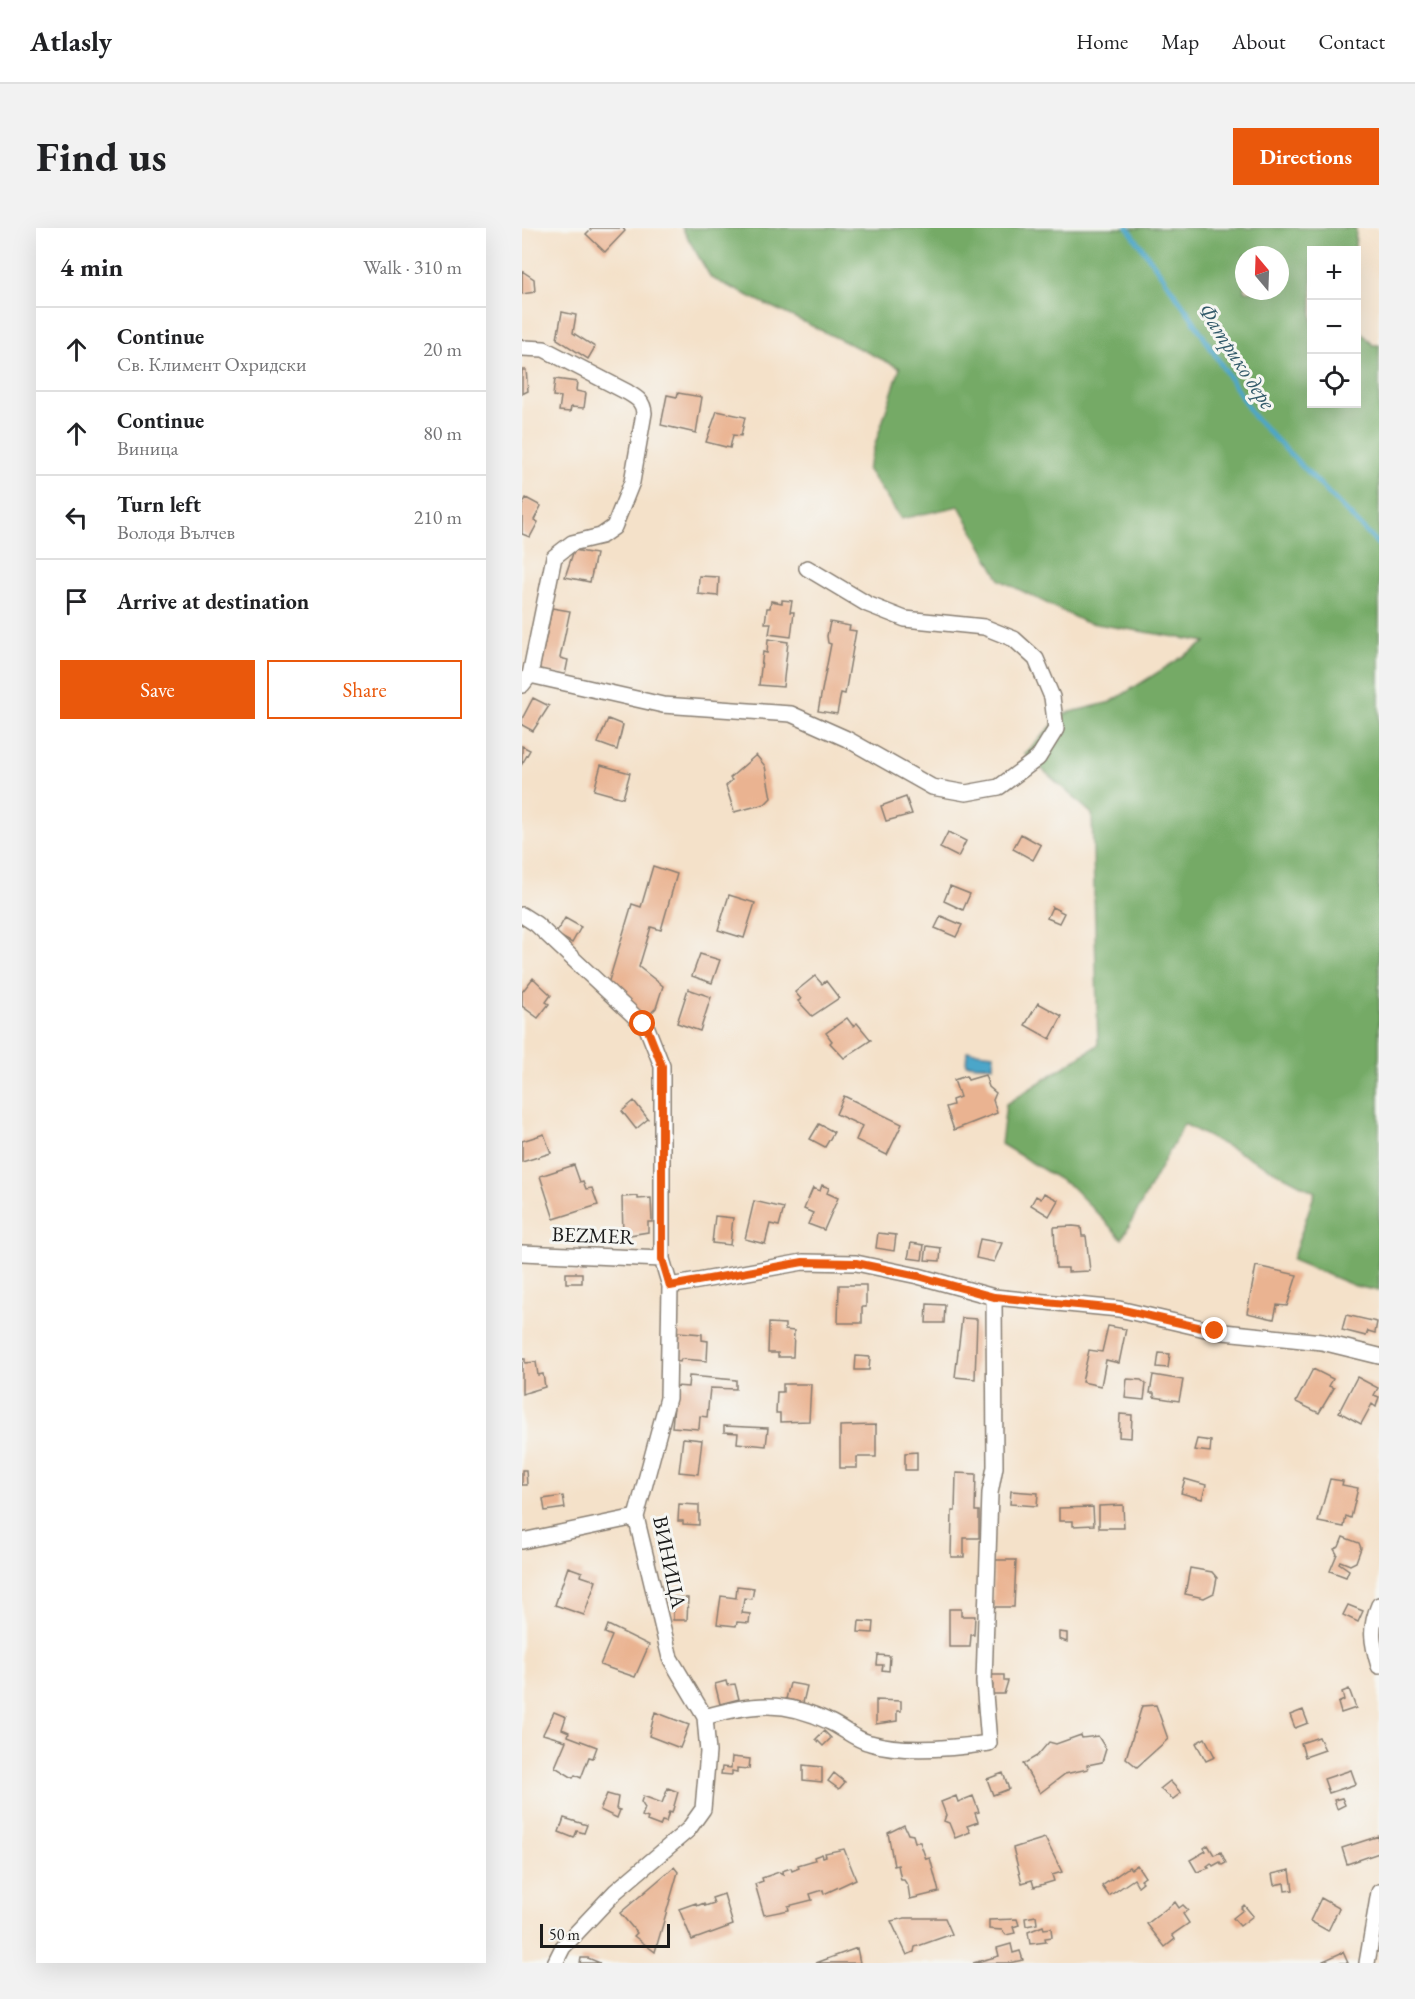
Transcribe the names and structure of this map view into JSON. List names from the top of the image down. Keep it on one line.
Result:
{"streets":{"street":["BEZMER","ВИНИЦА"]},"crossings":[["BEZMER","ВИНИЦА"]],"water":["Фатрико дере"],"scale_bar":"50 m","north":"top","page":{"header":"Atlasly","nav":["Home","Map","About","Contact"],"buttons":["Directions",["Save","Share"]],"title":"Find us","heading":["4 min","Walk · 310 m"],"map_buttons":["+","−"],"list":[["Continue","Св. Климент Охридски","20 m"],["Continue","Виница","80 m"],["Turn left","Володя Вълчев","210 m"],"Arrive at destination"],"scale":"50 m"}}
